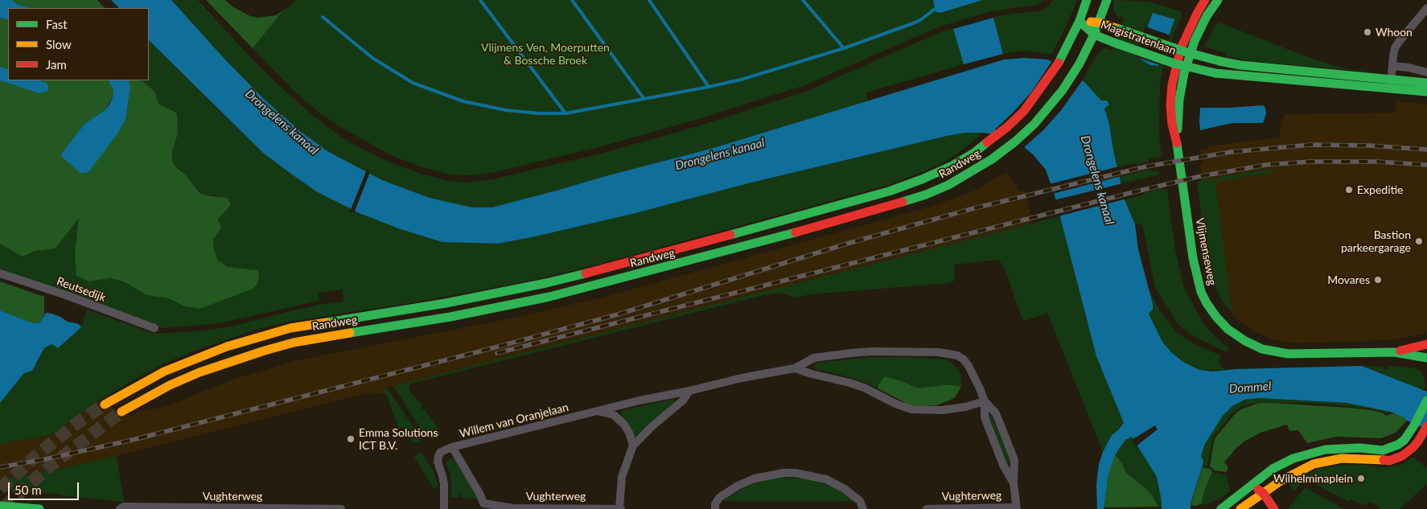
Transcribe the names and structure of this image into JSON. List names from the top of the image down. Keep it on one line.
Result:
{"streets":{"main road":["Magistratenlaan","Randweg","Vlijmenseweg"],"street":["Reutsedijk","Willem van Oranjelaan","Vughterweg"]},"crossings":[["Magistratenlaan","Randweg"],["Willem van Oranjelaan","Vughterweg"]],"water":["Drongelens kanaal","Dommel"],"parks":["Vlijmens Ven, Moerputten & Bossche Broek"],"places":["Whoon","Expeditie","Bastion parkeergarage","Movares","Emma Solutions ICT B.V.","Wilhelminaplein"],"legend":["Fast","Slow","Jam"],"scale_bar":"50 m"}
